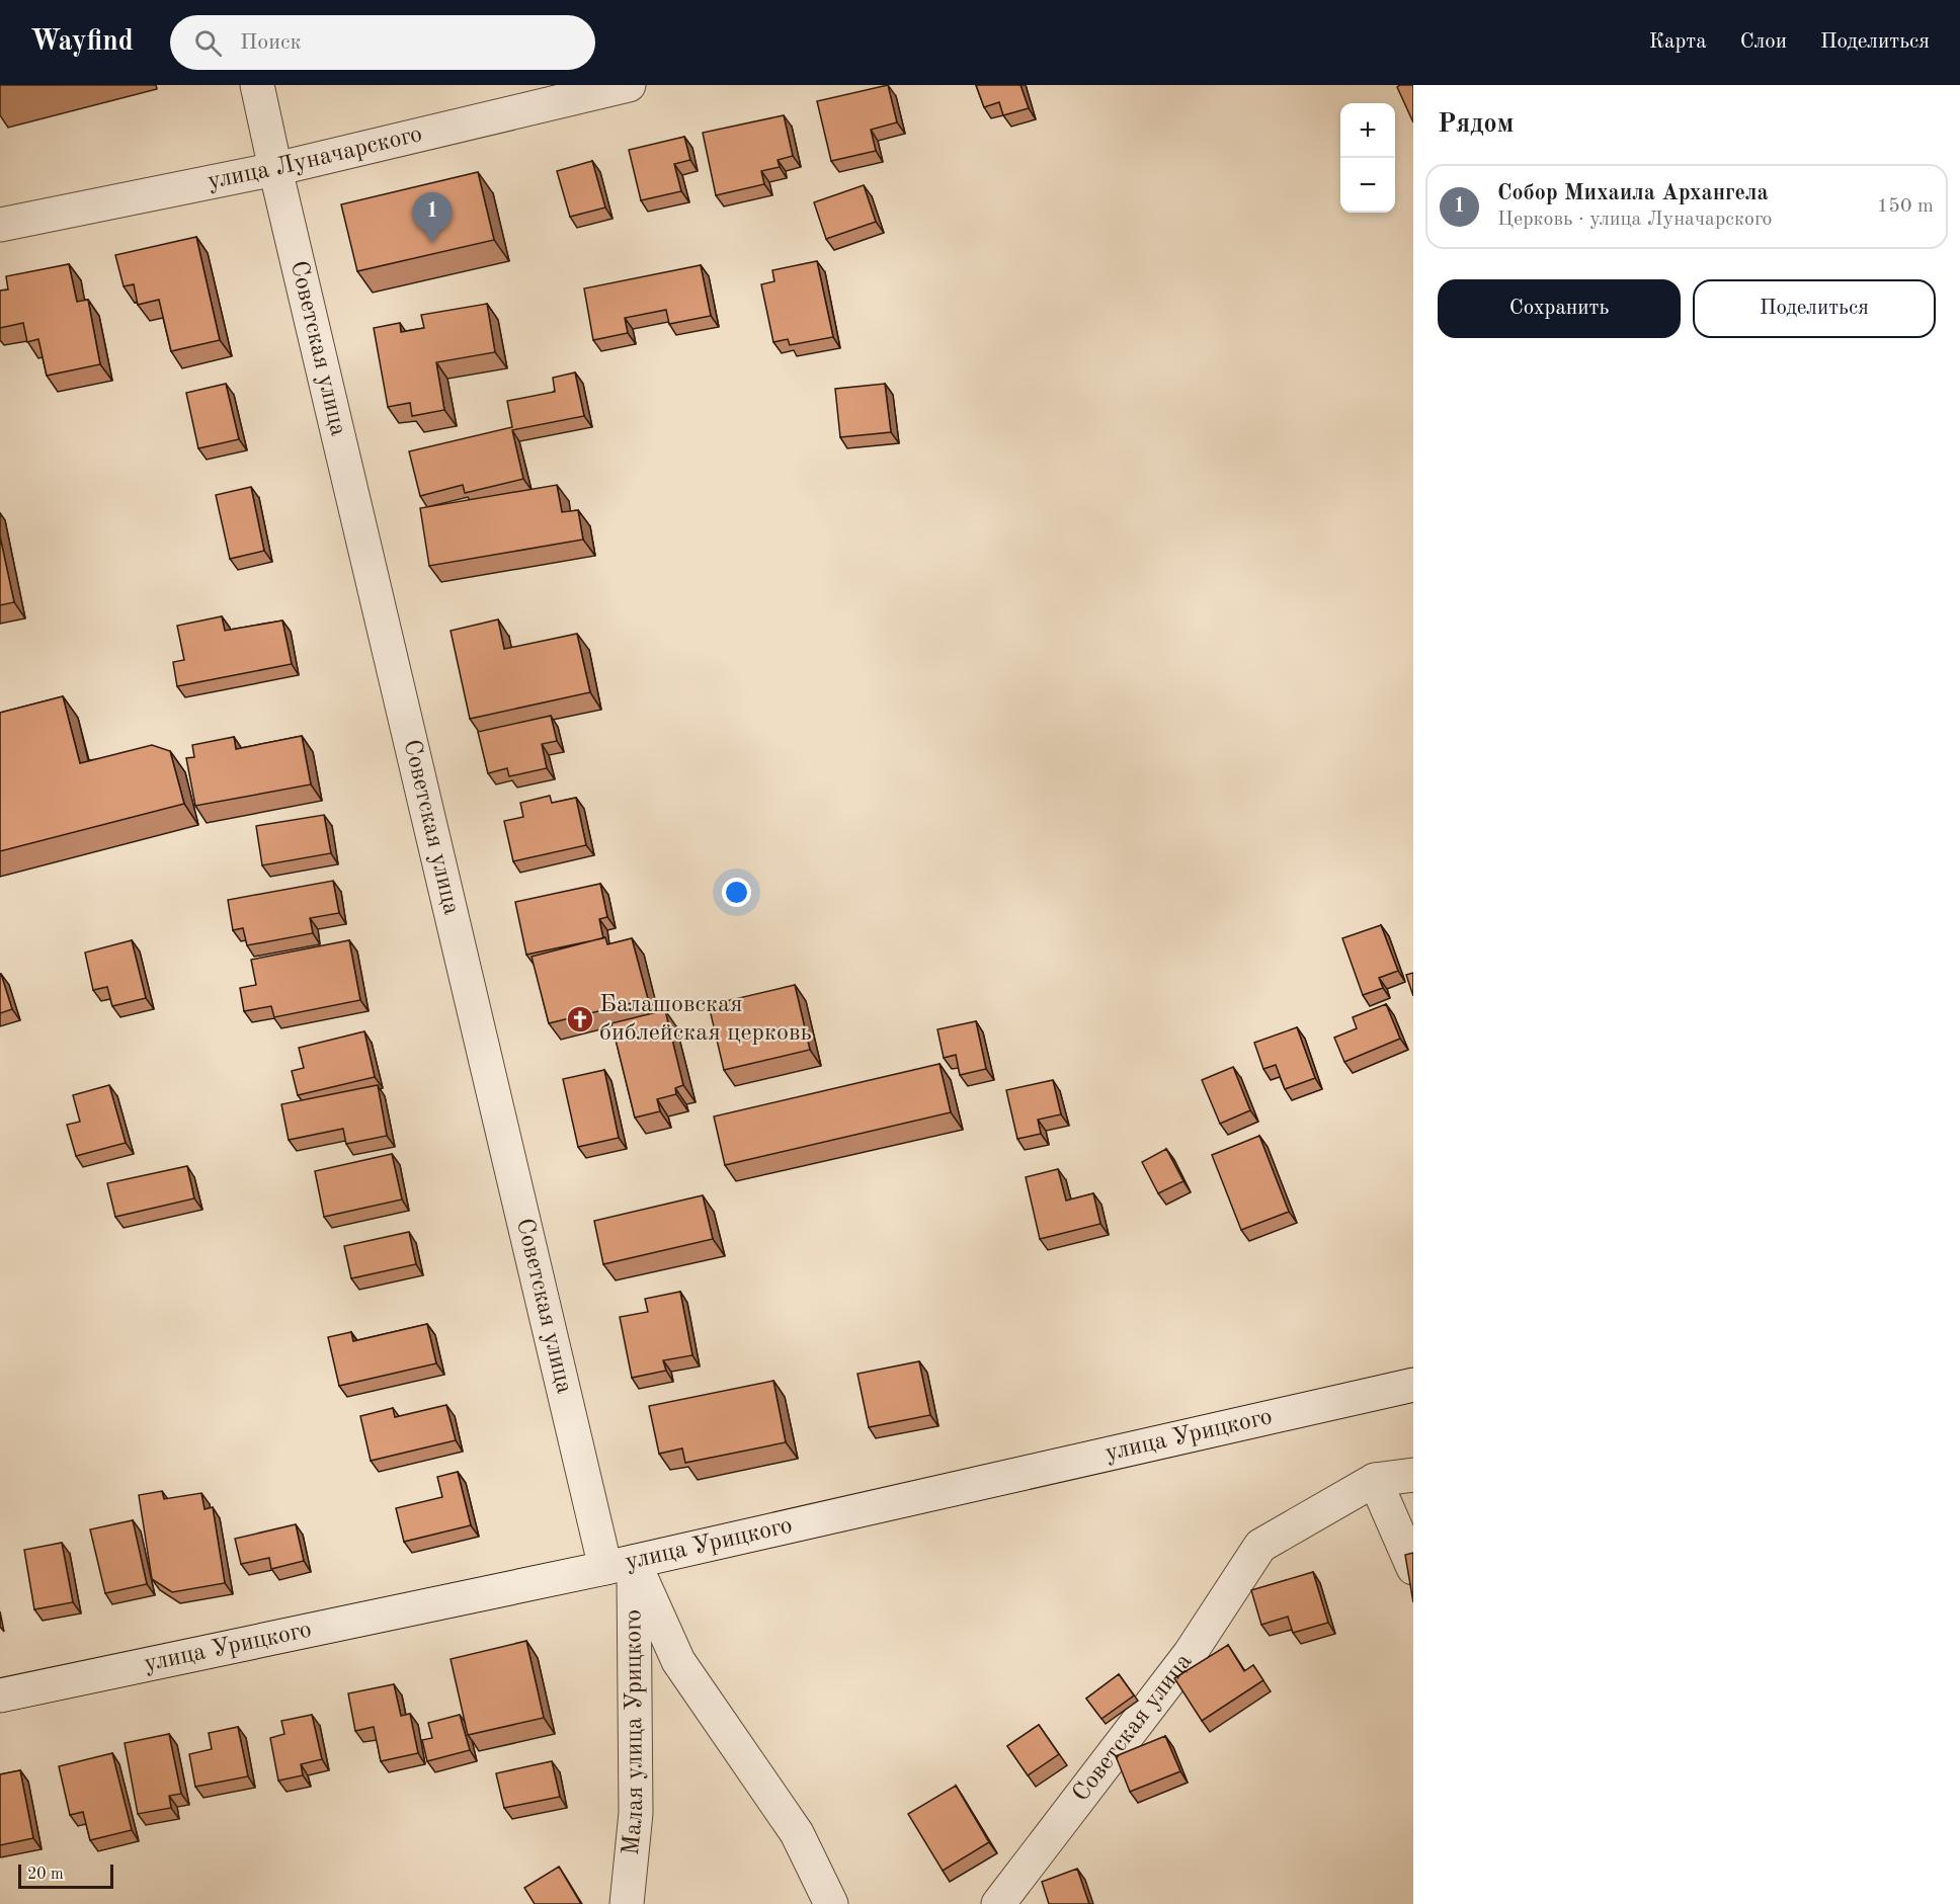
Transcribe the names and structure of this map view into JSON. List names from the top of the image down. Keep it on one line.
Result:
{"streets":{"street":["улица Луначарского","Советская улица","улица Урицкого","Малая улица Урицкого"]},"crossings":[["улица Луначарского","Советская улица"],["Советская улица","улица Урицкого"],["Советская улица","Малая улица Урицкого"],["улица Урицкого","Малая улица Урицкого"]],"places":{"church":["Балашовская библейская церковь"]},"scale_bar":"20 m","page":{"header":"Wayfind","search":"Поиск","nav":["Карта","Слои","Поделиться"],"heading":"Рядом","map_buttons":["+","−"],"list":[{"mark":"1","name":"Собор Михаила Архангела","note":"Церковь · улица Луначарского","value":"150 m"}],"pins":"1","buttons":["Сохранить","Поделиться"],"scale":"20 m"}}
